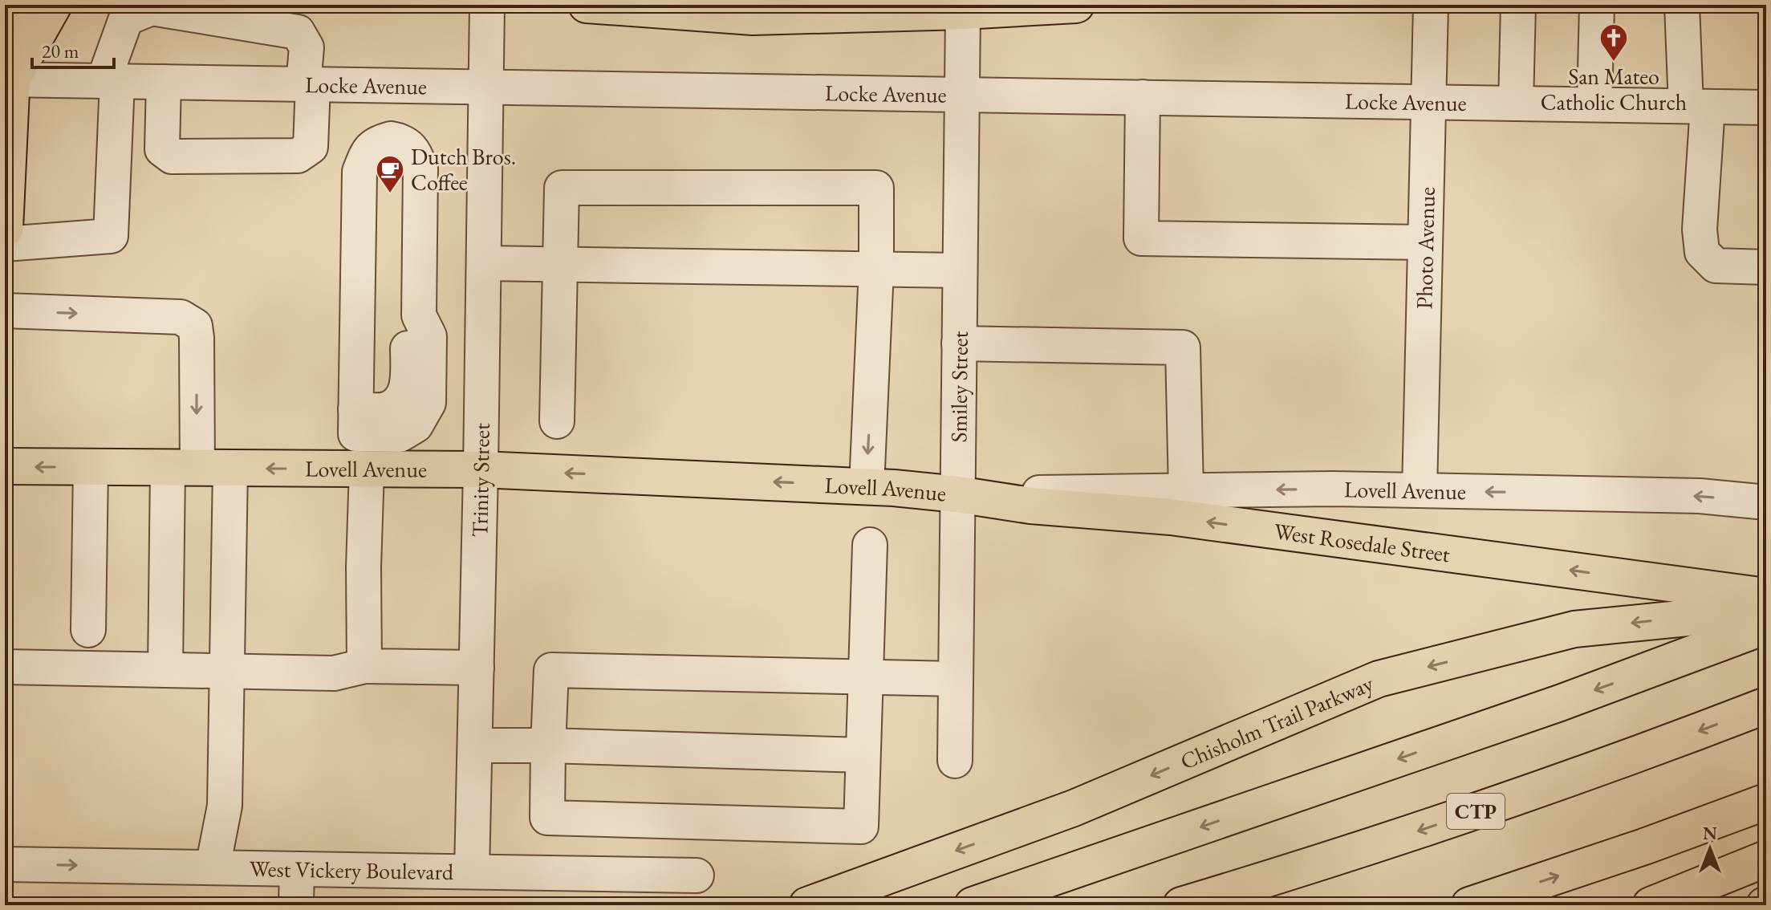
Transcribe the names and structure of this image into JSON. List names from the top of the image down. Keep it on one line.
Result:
{"streets":{"main road":["Lovell Avenue","West Rosedale Street","Chisholm Trail Parkway","CTP"],"street":["Locke Avenue","Photo Avenue","Smiley Street","Trinity Street","West Vickery Boulevard"]},"crossings":[["Locke Avenue","Photo Avenue"],["Locke Avenue","Smiley Street"],["Locke Avenue","Trinity Street"],["Photo Avenue","Lovell Avenue"],["Smiley Street","Lovell Avenue"],["Smiley Street","West Rosedale Street"],["Lovell Avenue","Trinity Street"],["Lovell Avenue","West Rosedale Street"],["Trinity Street","West Vickery Boulevard"],["West Rosedale Street","Chisholm Trail Parkway"]],"one_way":["West Rosedale Street"],"places":{"church":["San Mateo Catholic Church"],"cafe":["Dutch Bros. Coffee"]},"scale_bar":"20 m","north":"top"}
